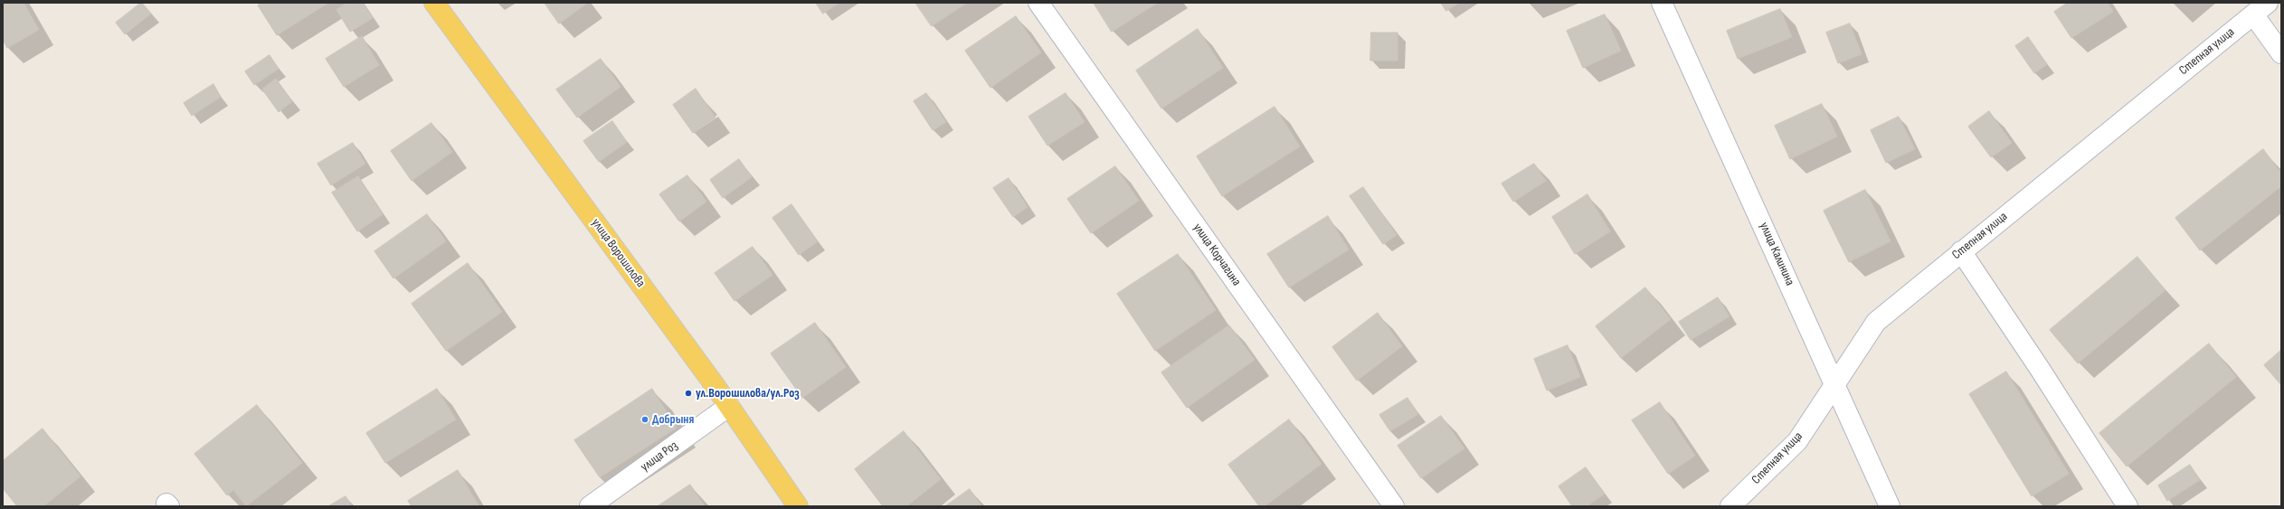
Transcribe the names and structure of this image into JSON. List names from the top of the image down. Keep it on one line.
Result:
{"streets":{"main road":["улица Ворошилова"],"street":["Степная улица","улица Калинина","улица Корчагина","улица Роз"]},"crossings":[["Степная улица","улица Калинина"],["улица Ворошилова","улица Роз"]],"places":["ул.Ворошилова/ул.Роз","Добрыня"]}
